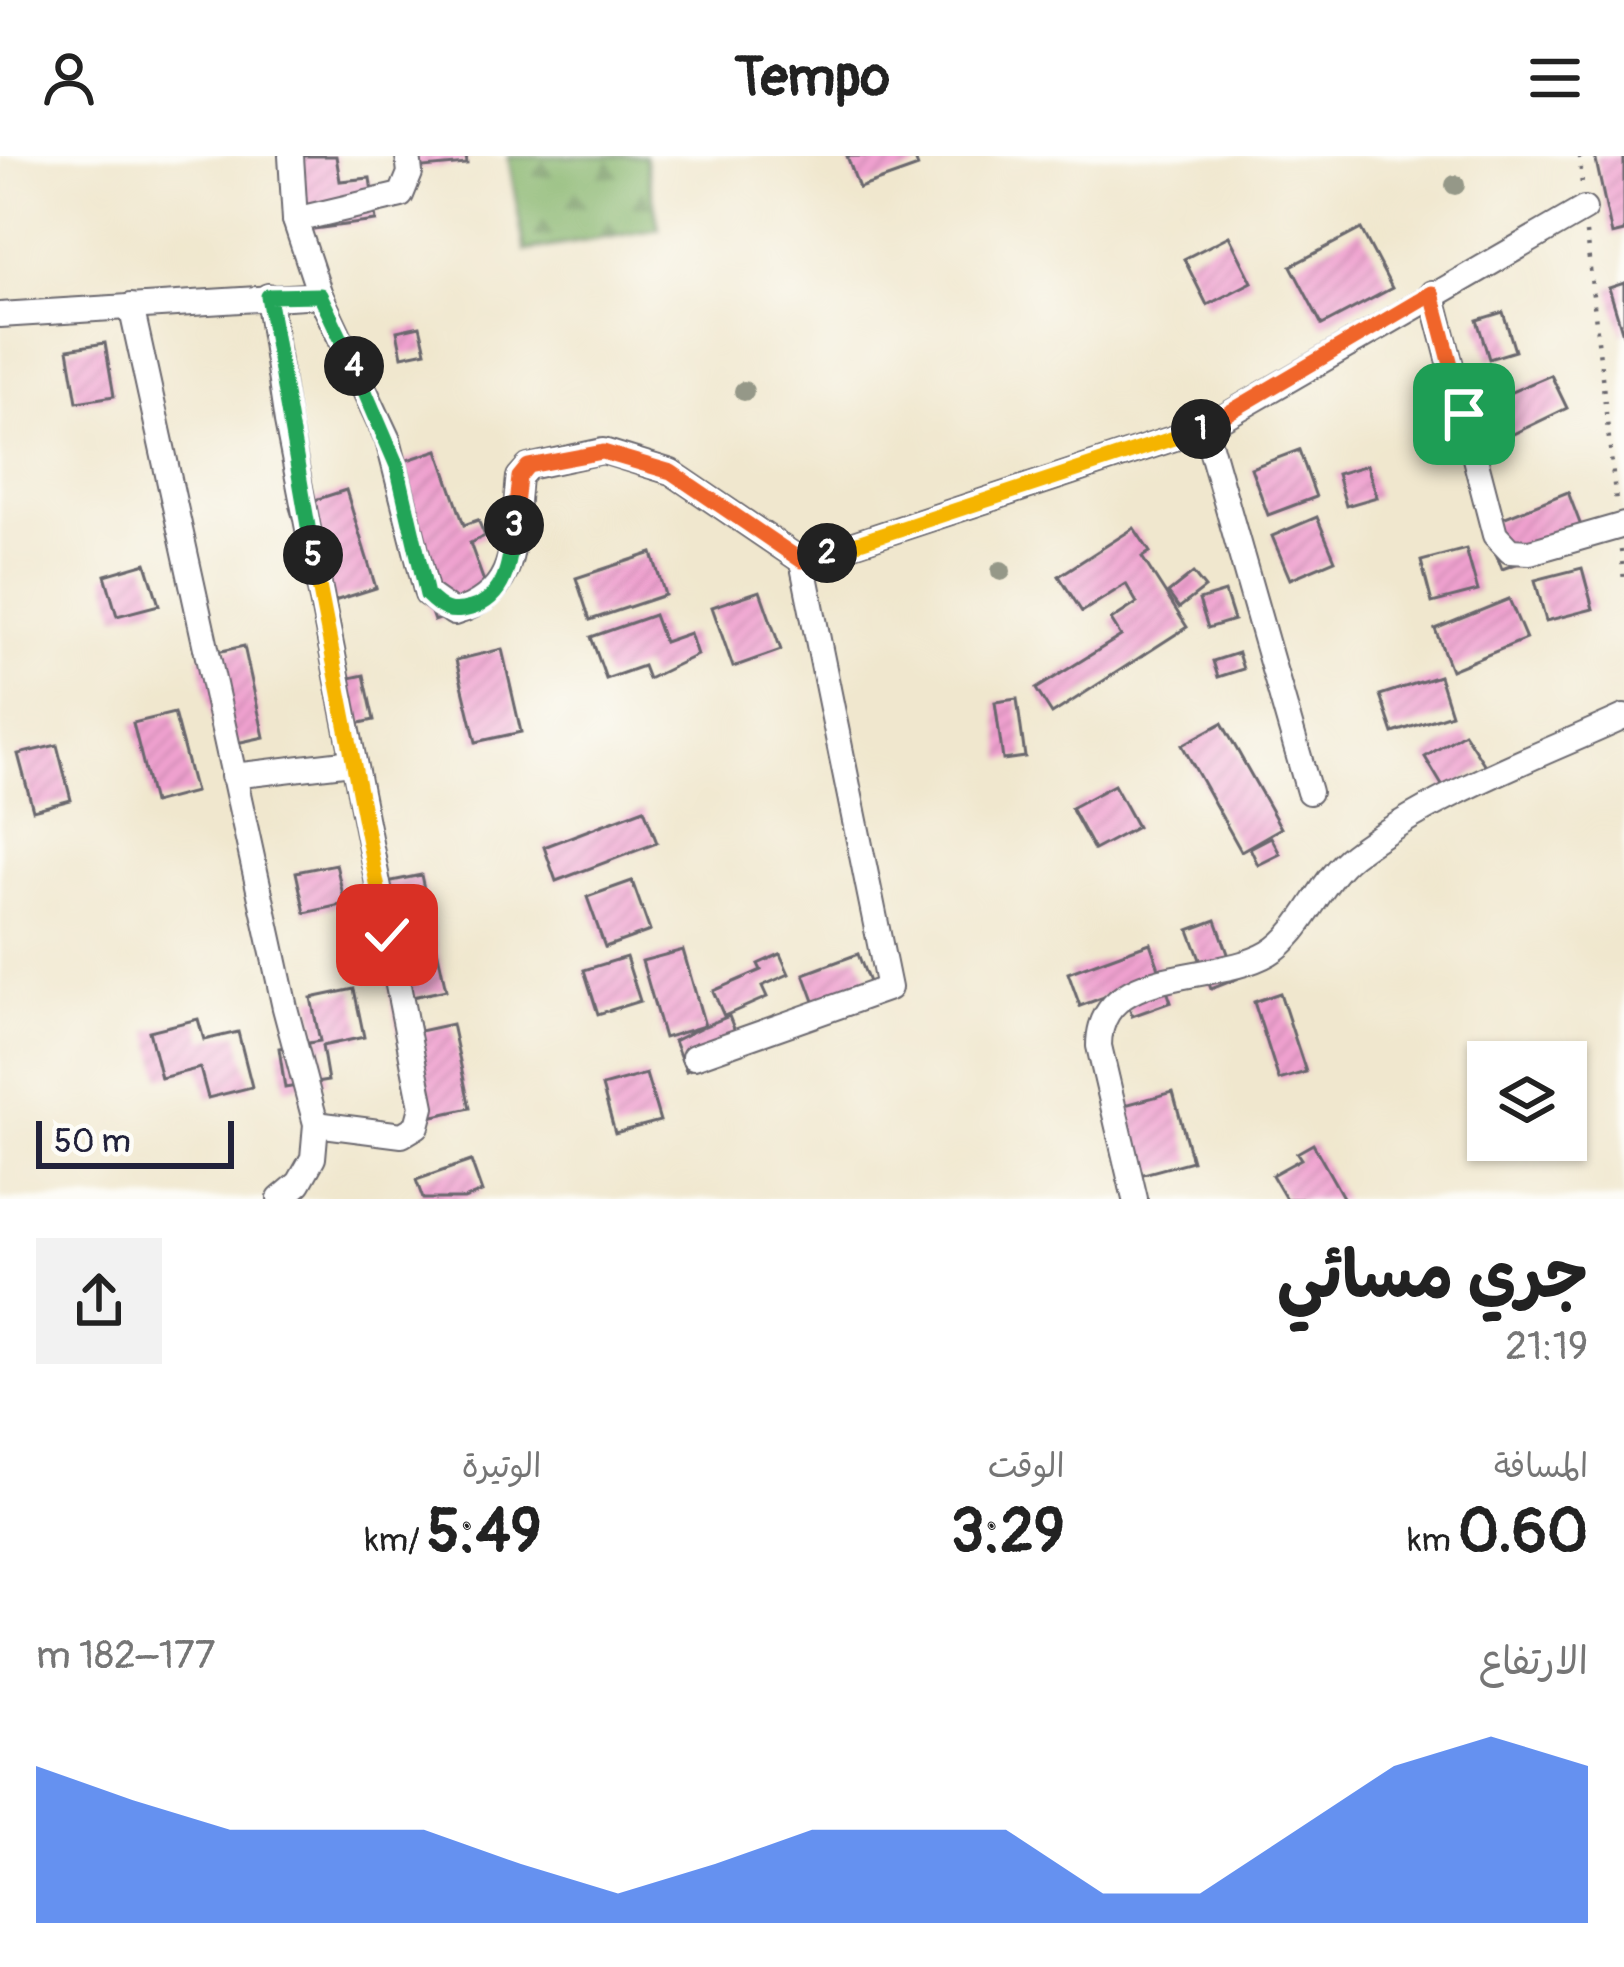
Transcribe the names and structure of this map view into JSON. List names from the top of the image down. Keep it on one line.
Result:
{"scale_bar":"50 m","page":{"header":"Tempo","pins":["4","1","3","2","5"],"scale":"50 m","heading":["جري مسائي","21:19"],"stats":[["المسافة","0.60 km"],["الوقت","3:29"],["الوتيرة","5:49 /km"]],"chart":["الارتفاع","177–182 m"]}}
